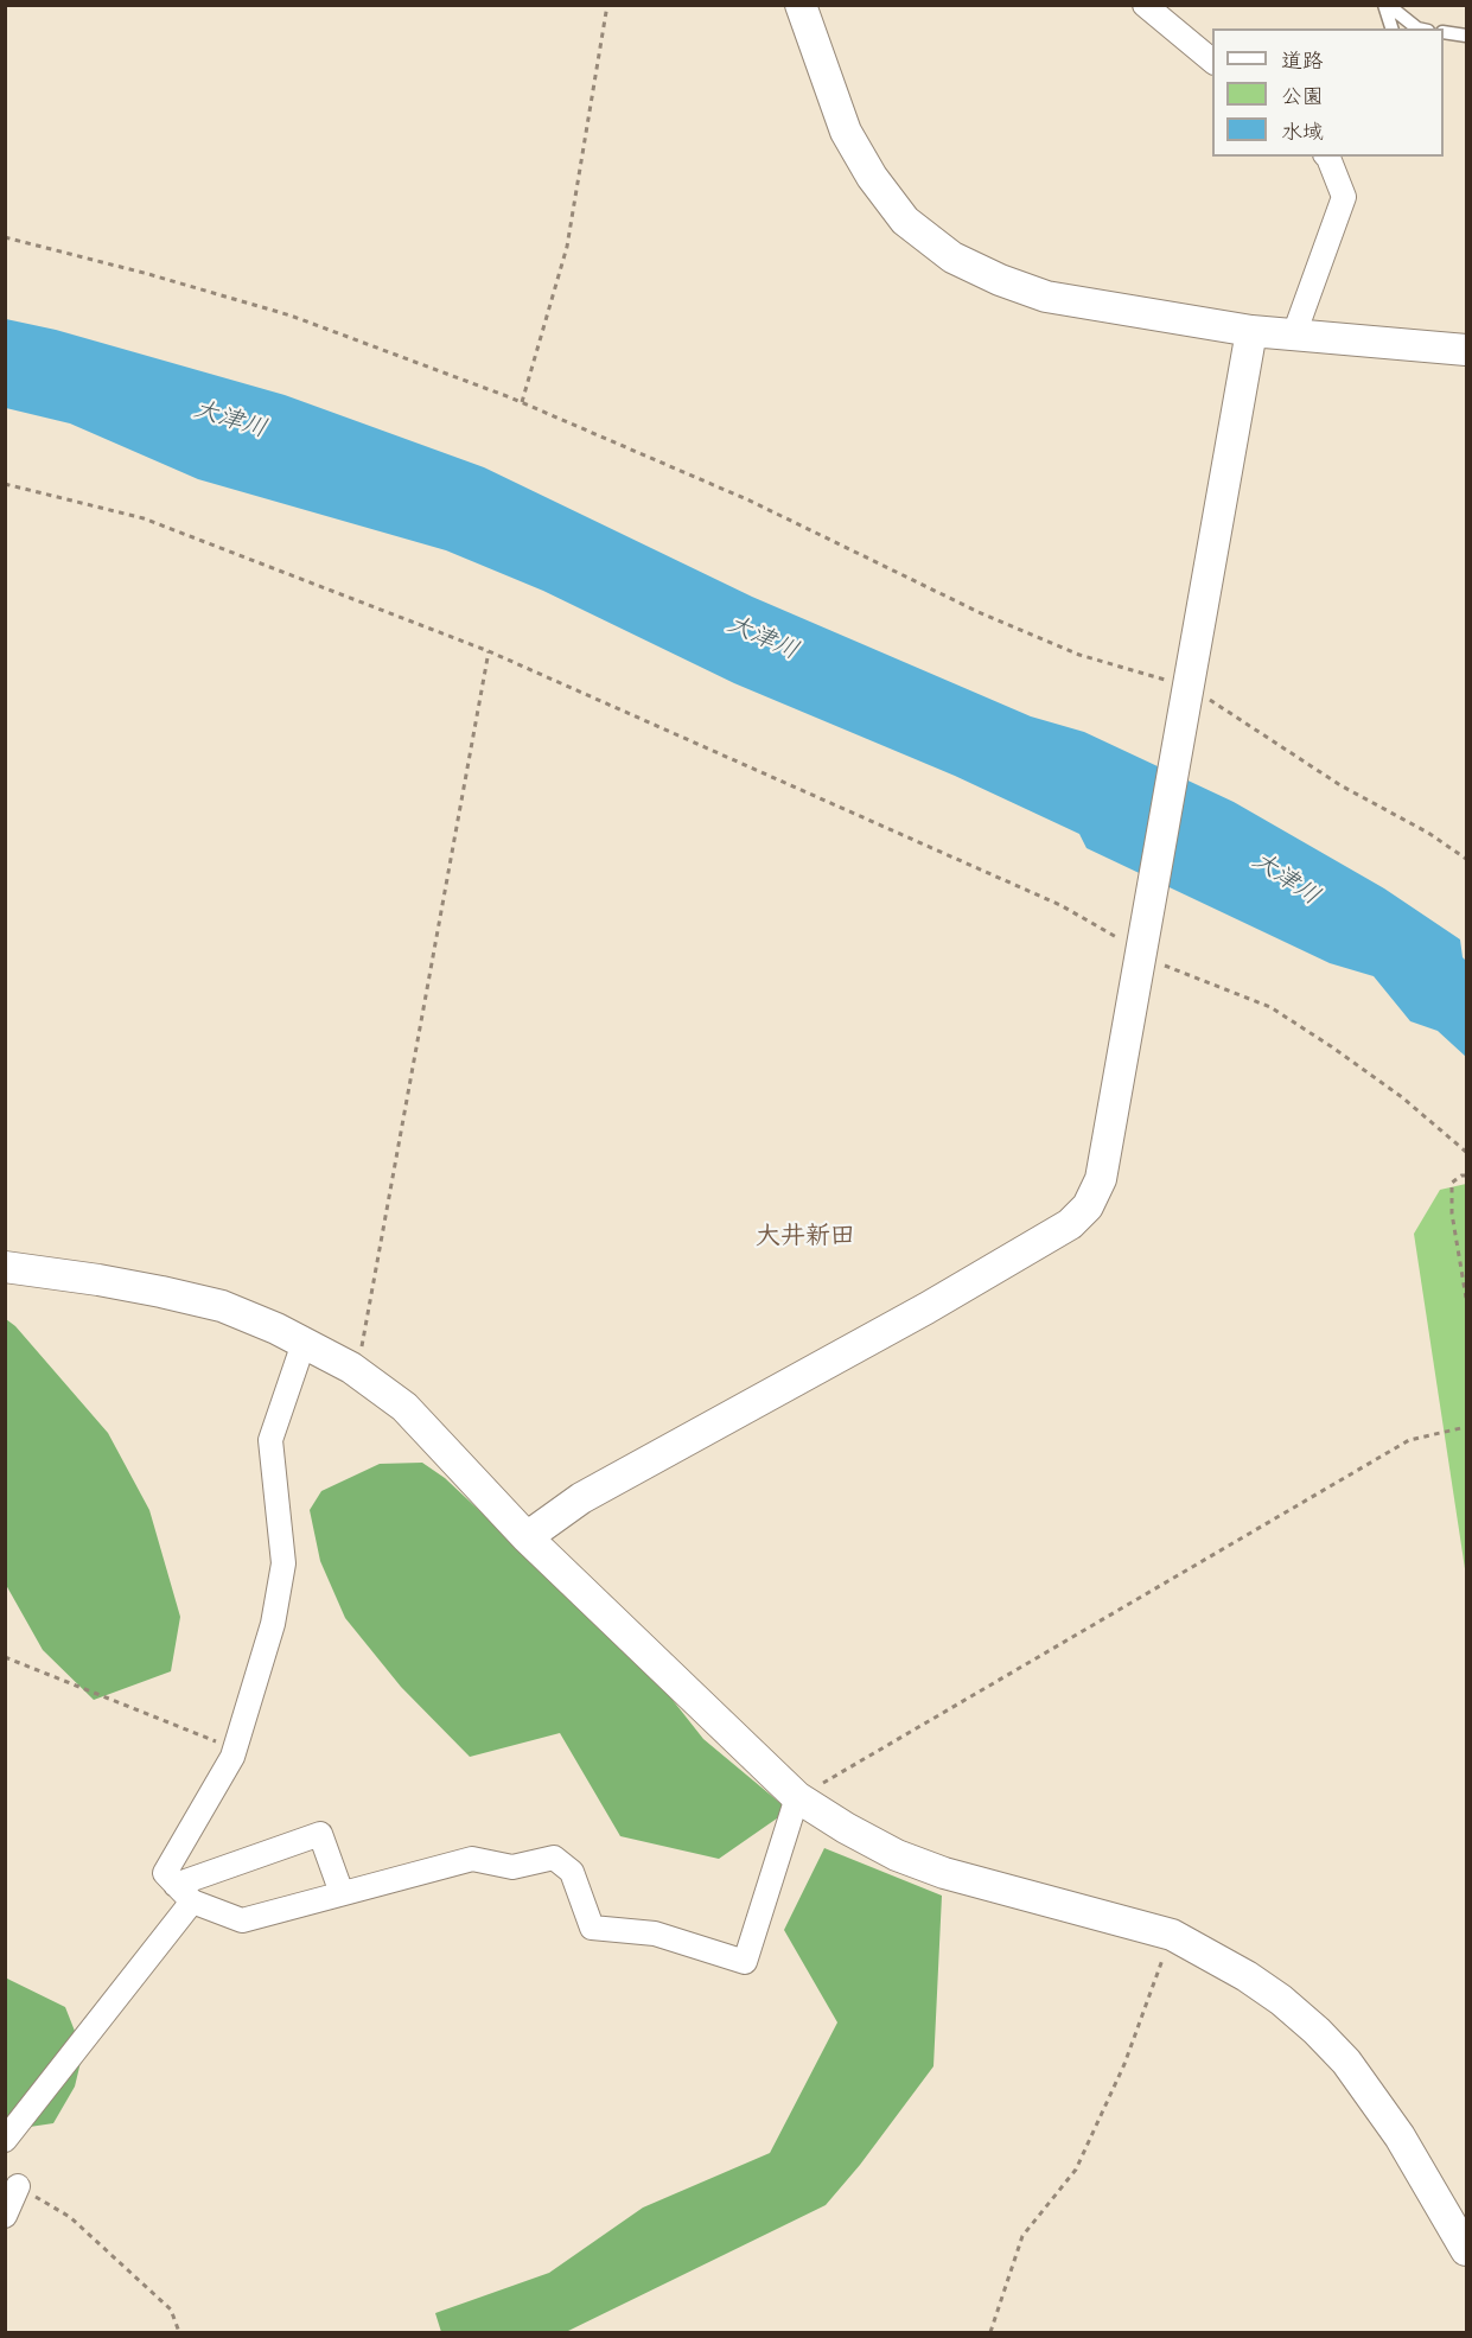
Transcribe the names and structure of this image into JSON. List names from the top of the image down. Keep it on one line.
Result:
{"districts":["大井新田"],"water":["大津川"],"legend":["道路","公園","水域"]}
